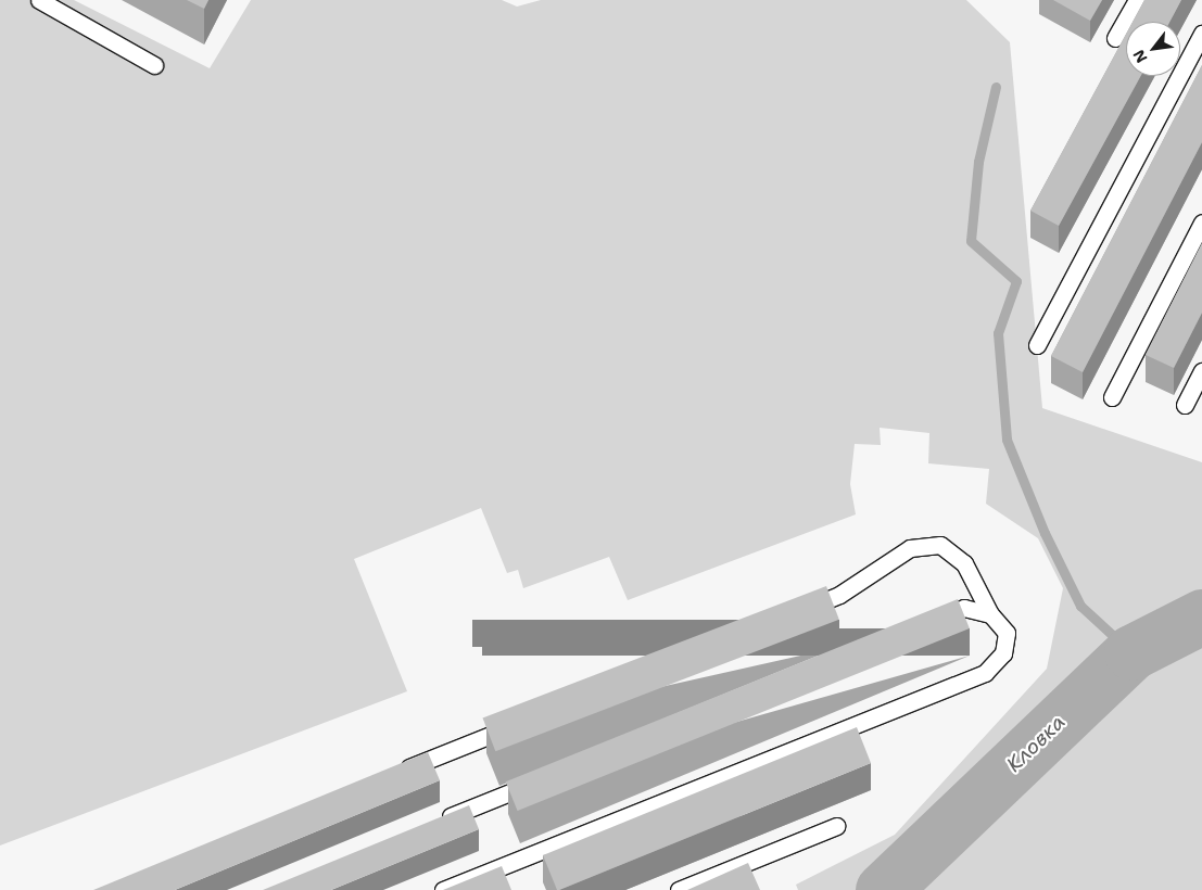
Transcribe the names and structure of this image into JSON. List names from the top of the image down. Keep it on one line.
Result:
{"water":["Кловка"],"north":"bottom left"}
